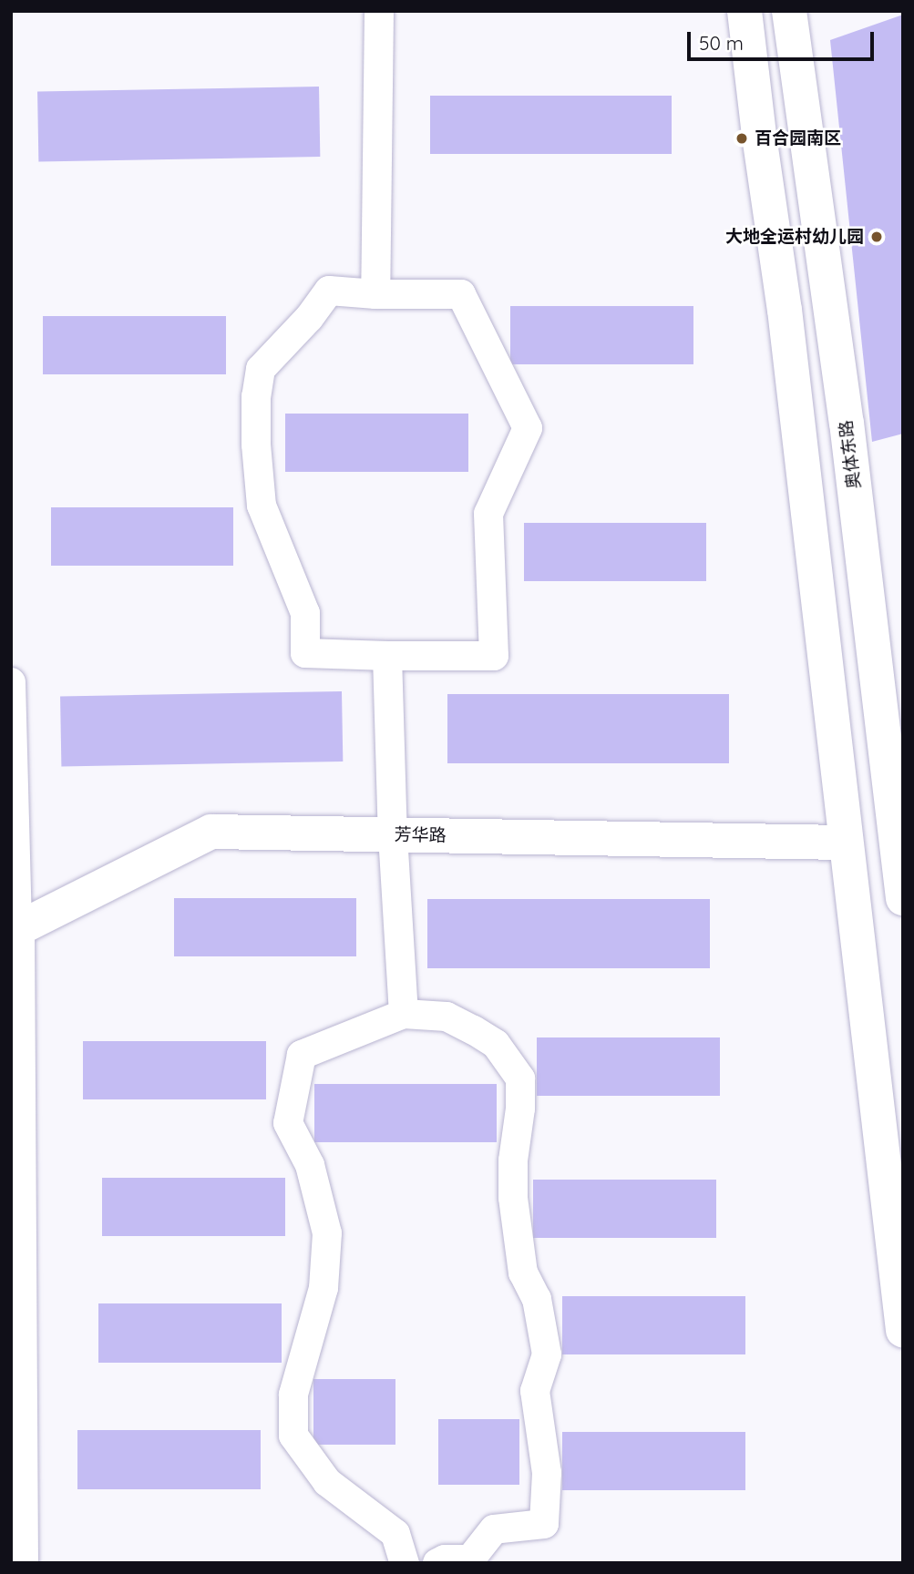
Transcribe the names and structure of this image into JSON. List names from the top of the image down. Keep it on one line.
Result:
{"streets":{"main road":["奥体东路","芳华路"]},"places":["百合园南区","大地全运村幼儿园"],"scale_bar":"50 m"}
